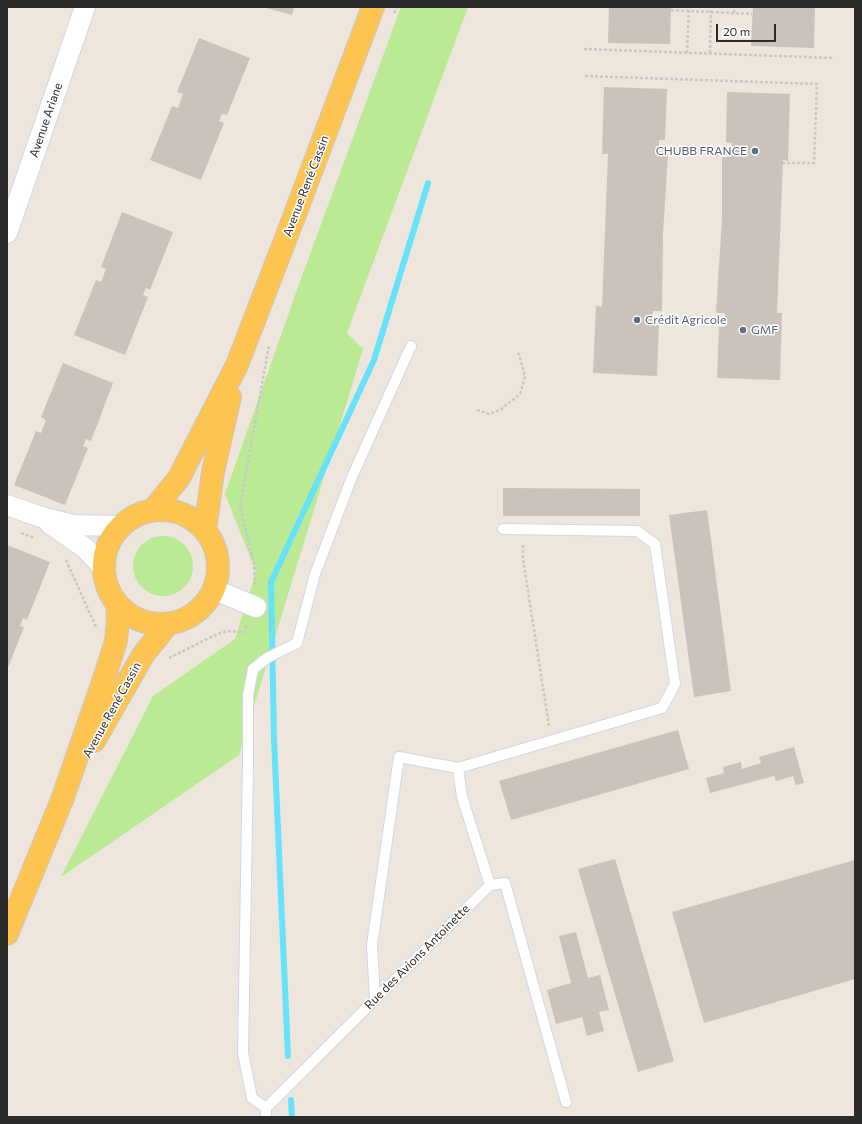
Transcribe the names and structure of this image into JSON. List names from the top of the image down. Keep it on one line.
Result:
{"streets":{"main road":["Avenue René Cassin"],"street":["Avenue Ariane"],"lane":["Rue des Avions Antoinette"]},"places":["CHUBB FRANCE","Crédit Agricole","GMF"],"scale_bar":"20 m"}
